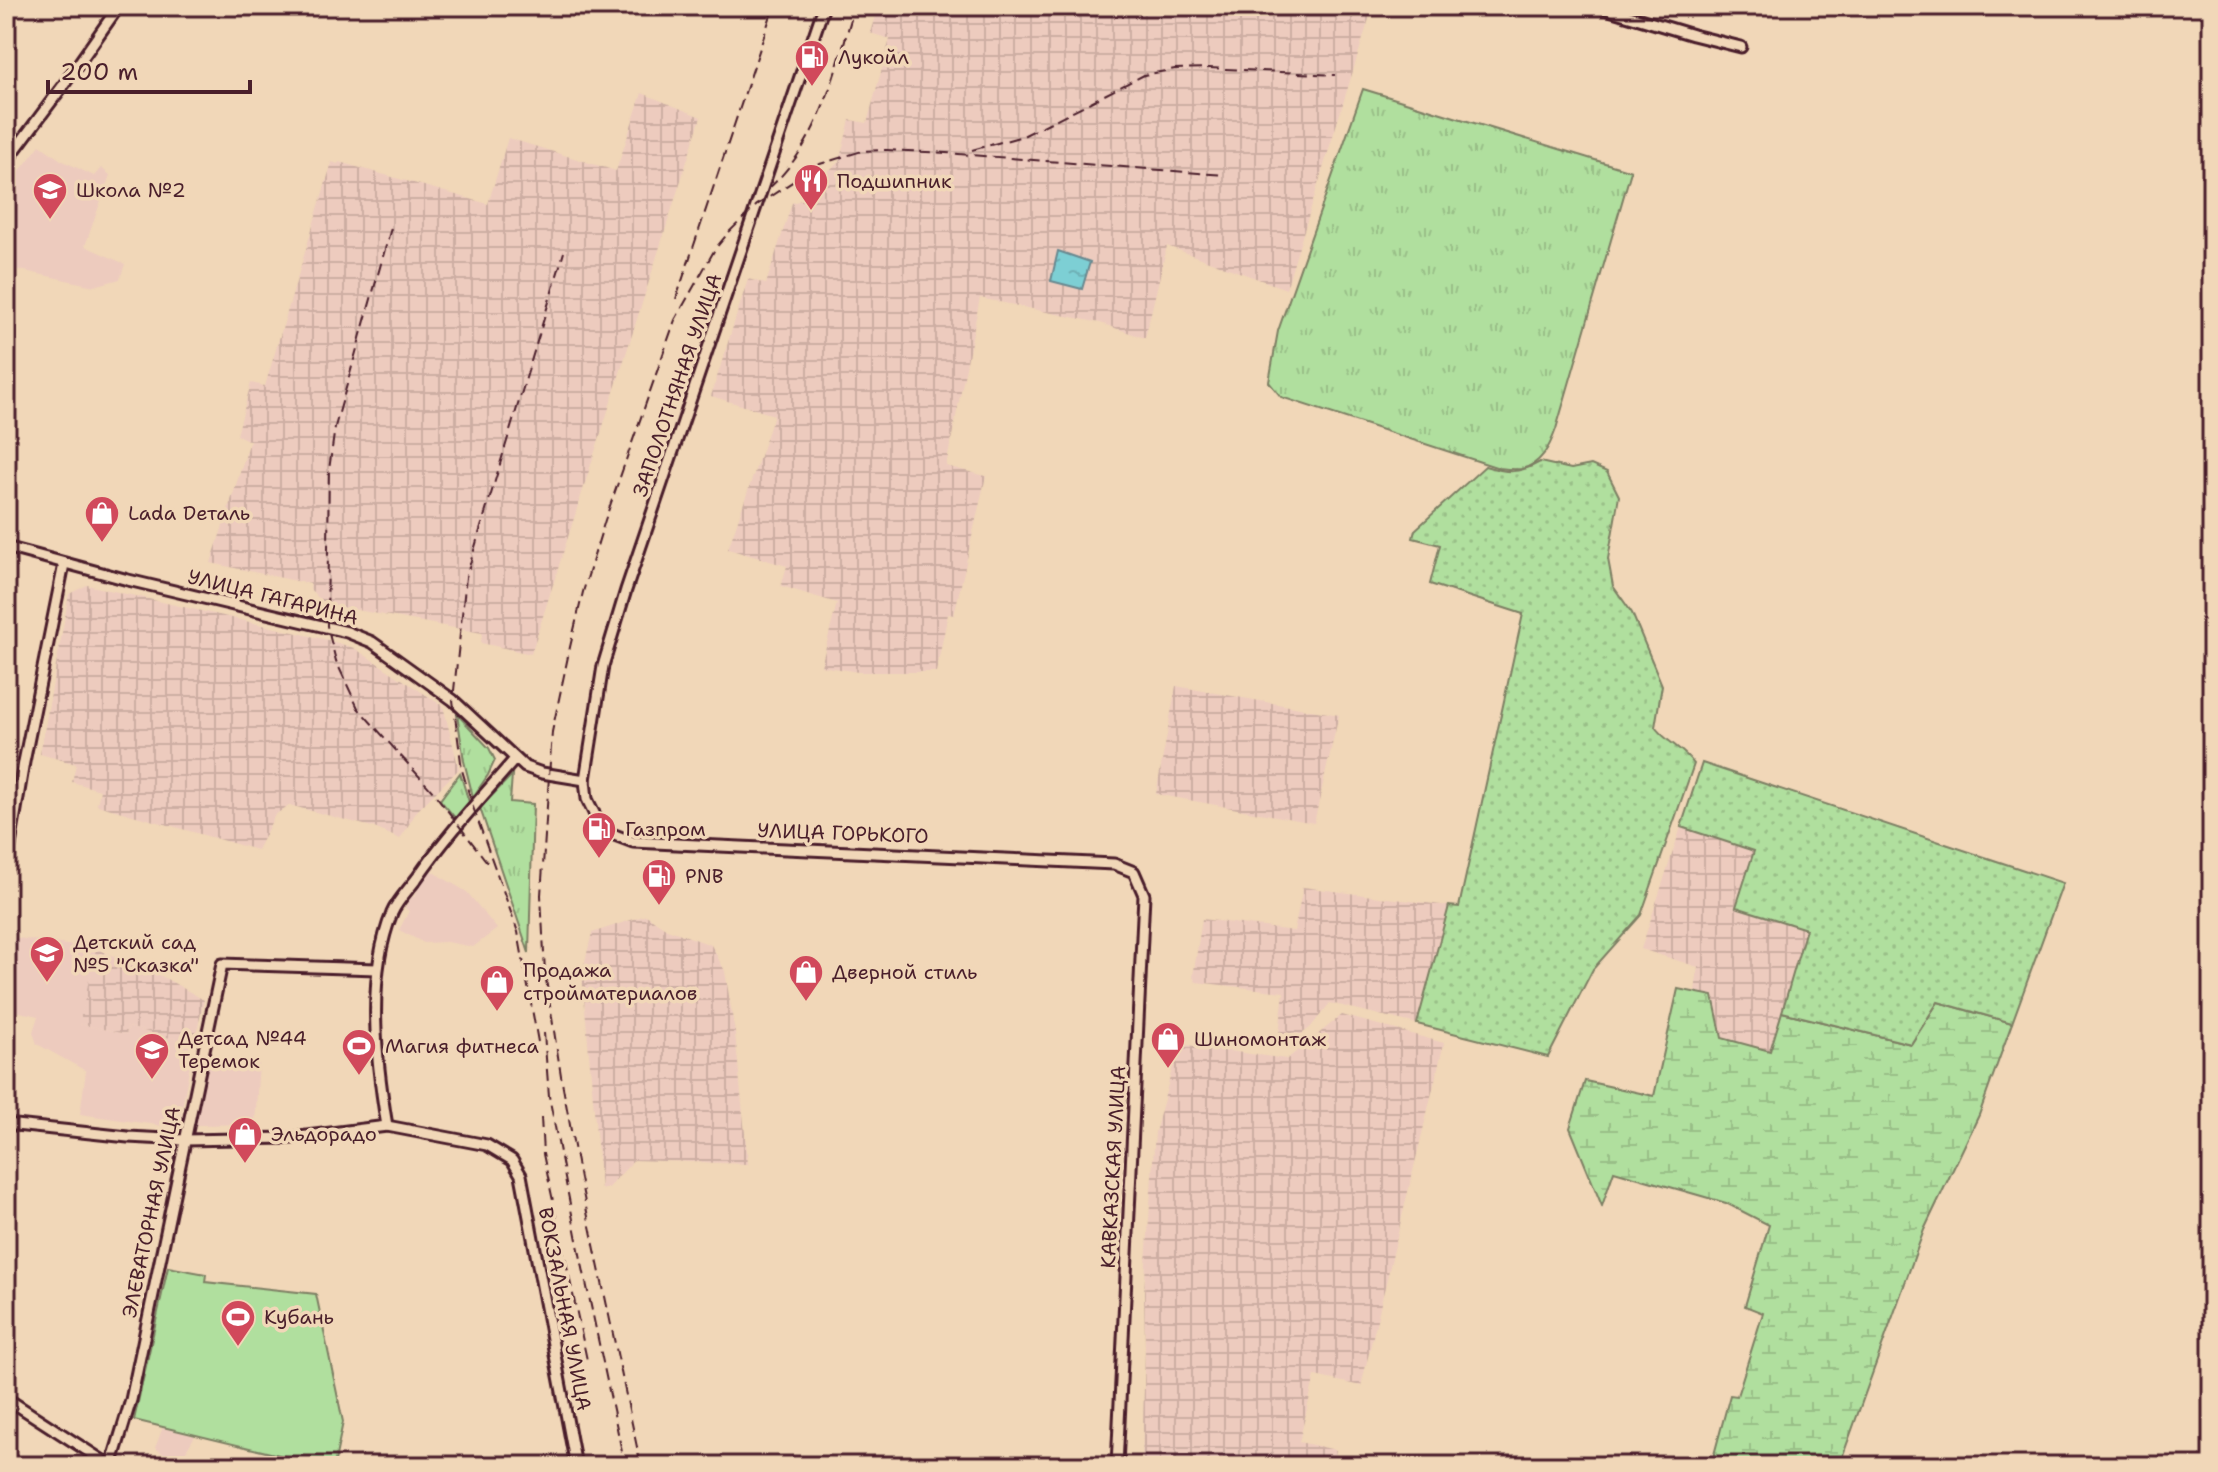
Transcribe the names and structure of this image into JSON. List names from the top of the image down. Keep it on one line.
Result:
{"streets":{"street":["ЗАПОЛОТНЯНАЯ УЛИЦА","УЛИЦА ГАГАРИНА","УЛИЦА ГОРЬКОГО","КАВКАЗСКАЯ УЛИЦА","ЭЛЕВАТОРНАЯ УЛИЦА","ВОКЗАЛЬНАЯ УЛИЦА"]},"crossings":[["ЗАПОЛОТНЯНАЯ УЛИЦА","УЛИЦА ГАГАРИНА"],["ЗАПОЛОТНЯНАЯ УЛИЦА","УЛИЦА ГОРЬКОГО"],["УЛИЦА ГАГАРИНА","УЛИЦА ГОРЬКОГО"],["УЛИЦА ГОРЬКОГО","КАВКАЗСКАЯ УЛИЦА"]],"places":{"fuel station":["Лукойл","Газпром","PNB"],"restaurant":["Подшипник"],"school or university":["Школа №2","Детский сад №5 \"Сказка\"","Детсад №44 Теремок"],"shop":["Lada Dеталь","Дверной стиль","Продажа стройматериалов","Шиномонтаж","Эльдорадо"],"sports":["Магия фитнеса","Кубань"]},"scale_bar":"200 m"}
